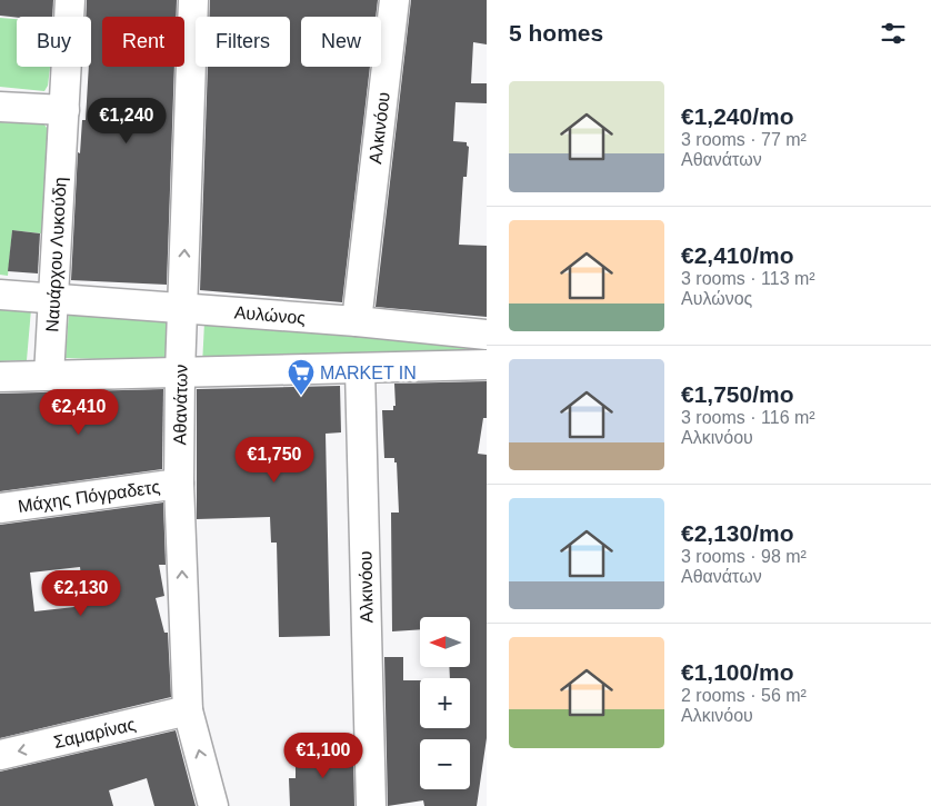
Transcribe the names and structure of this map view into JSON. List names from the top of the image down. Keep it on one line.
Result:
{"streets":{"street":["Αλκινόου","Ναυάρχου Λυκούδη","Αυλώνος","Αθανάτων","Μάχης Πόγραδετς","Σαμαρίνας"]},"crossings":[["Αλκινόου","Αυλώνος"],["Ναυάρχου Λυκούδη","Αυλώνος"],["Αυλώνος","Αθανάτων"],["Αθανάτων","Μάχης Πόγραδετς"],["Αθανάτων","Σαμαρίνας"]],"one_way":["Αθανάτων","Σαμαρίνας"],"places":{"supermarket":["MARKET IN"]},"north":"left","page":{"heading":"5 homes","chip":["Buy","Rent","Filters","New"],"list":[{"name":"€1,240/mo","note":"3 rooms · 77 m² · Αθανάτων"},{"name":"€2,410/mo","note":"3 rooms · 113 m² · Αυλώνος"},{"name":"€1,750/mo","note":"3 rooms · 116 m² · Αλκινόου"},{"name":"€2,130/mo","note":"3 rooms · 98 m² · Αθανάτων"},{"name":"€1,100/mo","note":"2 rooms · 56 m² · Αλκινόου"}],"price":["€1,240","€2,410","€1,750","€2,130","€1,100"],"map_buttons":["+","−"]}}
